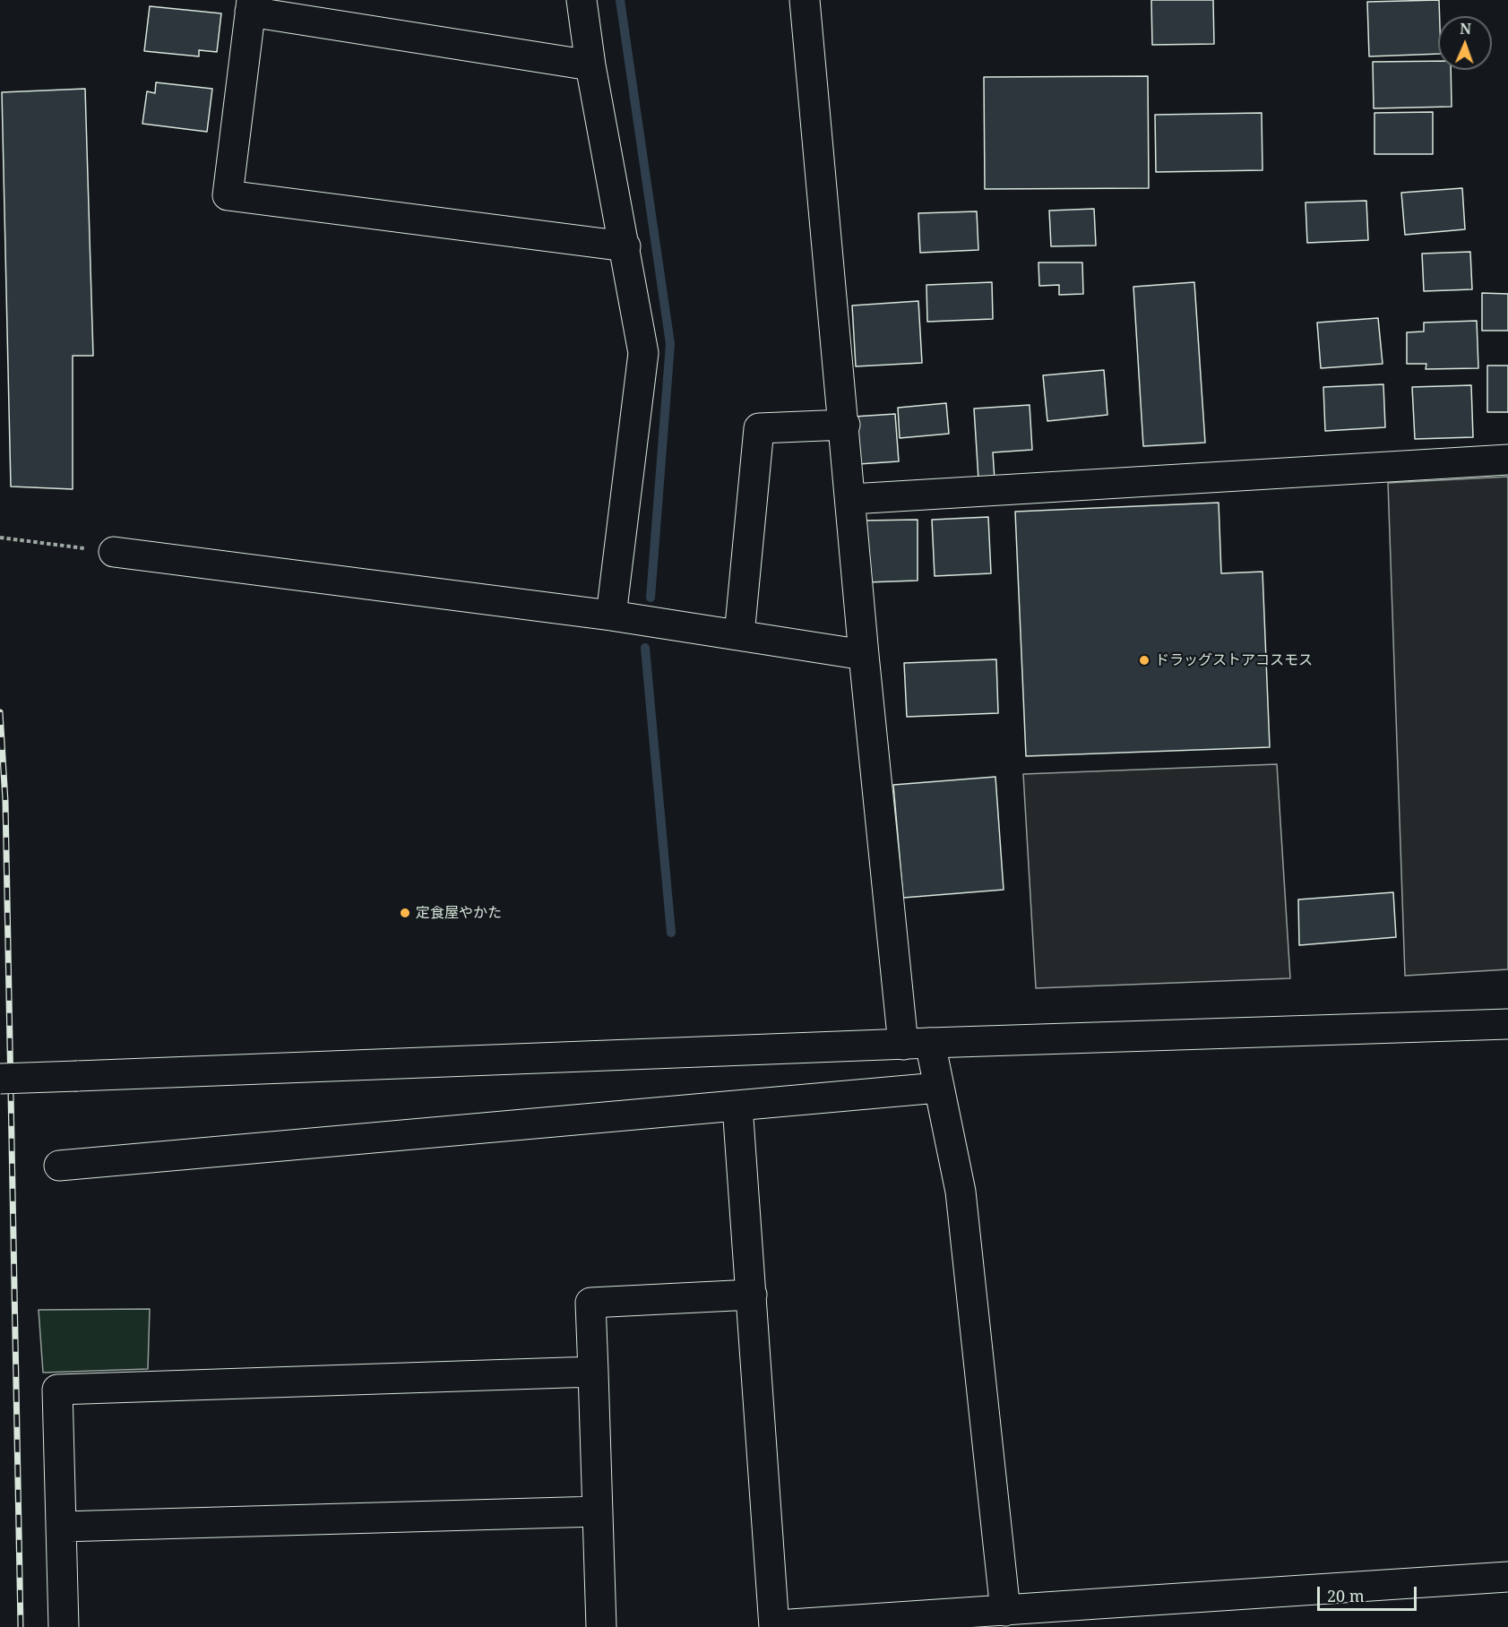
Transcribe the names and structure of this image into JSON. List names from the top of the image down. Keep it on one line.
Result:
{"places":["ドラッグストアコスモス","定食屋やかた"],"scale_bar":"20 m","north":"top"}
